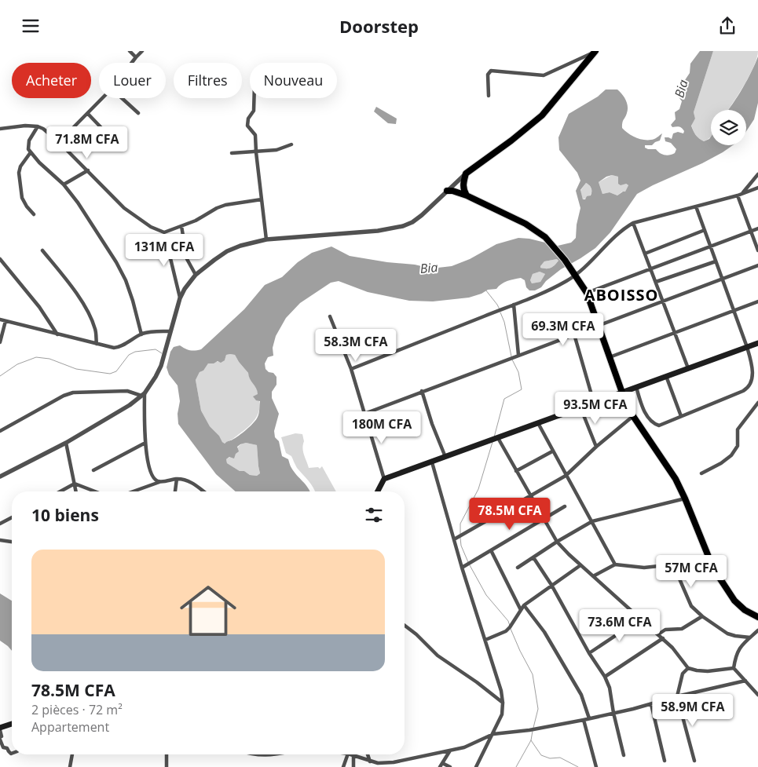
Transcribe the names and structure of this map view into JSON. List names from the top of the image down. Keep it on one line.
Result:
{"districts":["ABOISSO"],"water":["Bia"],"page":{"header":"Doorstep","chip":["Acheter","Louer","Filtres","Nouveau"],"price":["71.8M CFA","131M CFA","69.3M CFA","58.3M CFA","93.5M CFA","180M CFA","78.5M CFA","57M CFA","73.6M CFA","58.9M CFA"],"heading":"10 biens","list":[{"name":"78.5M CFA","note":"2 pièces · 72 m² · Appartement"}]}}
